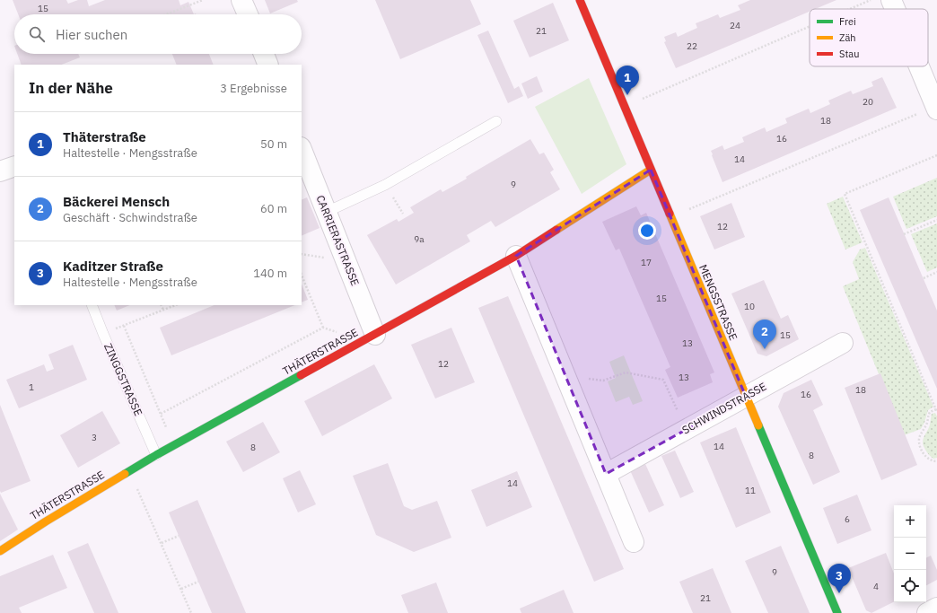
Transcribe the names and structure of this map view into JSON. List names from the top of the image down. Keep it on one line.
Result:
{"streets":{"street":["CARRIERASTRASSE","MENGSSTRASSE","THÄTERSTRASSE","SCHWINDSTRASSE"],"lane":["ZINGGSTRASSE"]},"crossings":[["CARRIERASTRASSE","THÄTERSTRASSE"],["MENGSSTRASSE","THÄTERSTRASSE"],["MENGSSTRASSE","SCHWINDSTRASSE"],["THÄTERSTRASSE","ZINGGSTRASSE"]],"house_numbers":["15","24","21","22","20","18","16","14","9","12","9a","17","15","10","15","13","12","13","1","18","16","3","14","8","8","14","11","6","9","4","21"],"legend":["Frei","Zäh","Stau"],"page":{"search":"Hier suchen","heading":["In der Nähe","3 Ergebnisse"],"pins":["1","2","3"],"list":[{"mark":"1","name":"Thäterstraße","note":"Haltestelle · Mengsstraße","value":"50 m"},{"mark":"2","name":"Bäckerei Mensch","note":"Geschäft · Schwindstraße","value":"60 m"},{"mark":"3","name":"Kaditzer Straße","note":"Haltestelle · Mengsstraße","value":"140 m"}],"map_buttons":["+","−"]}}
